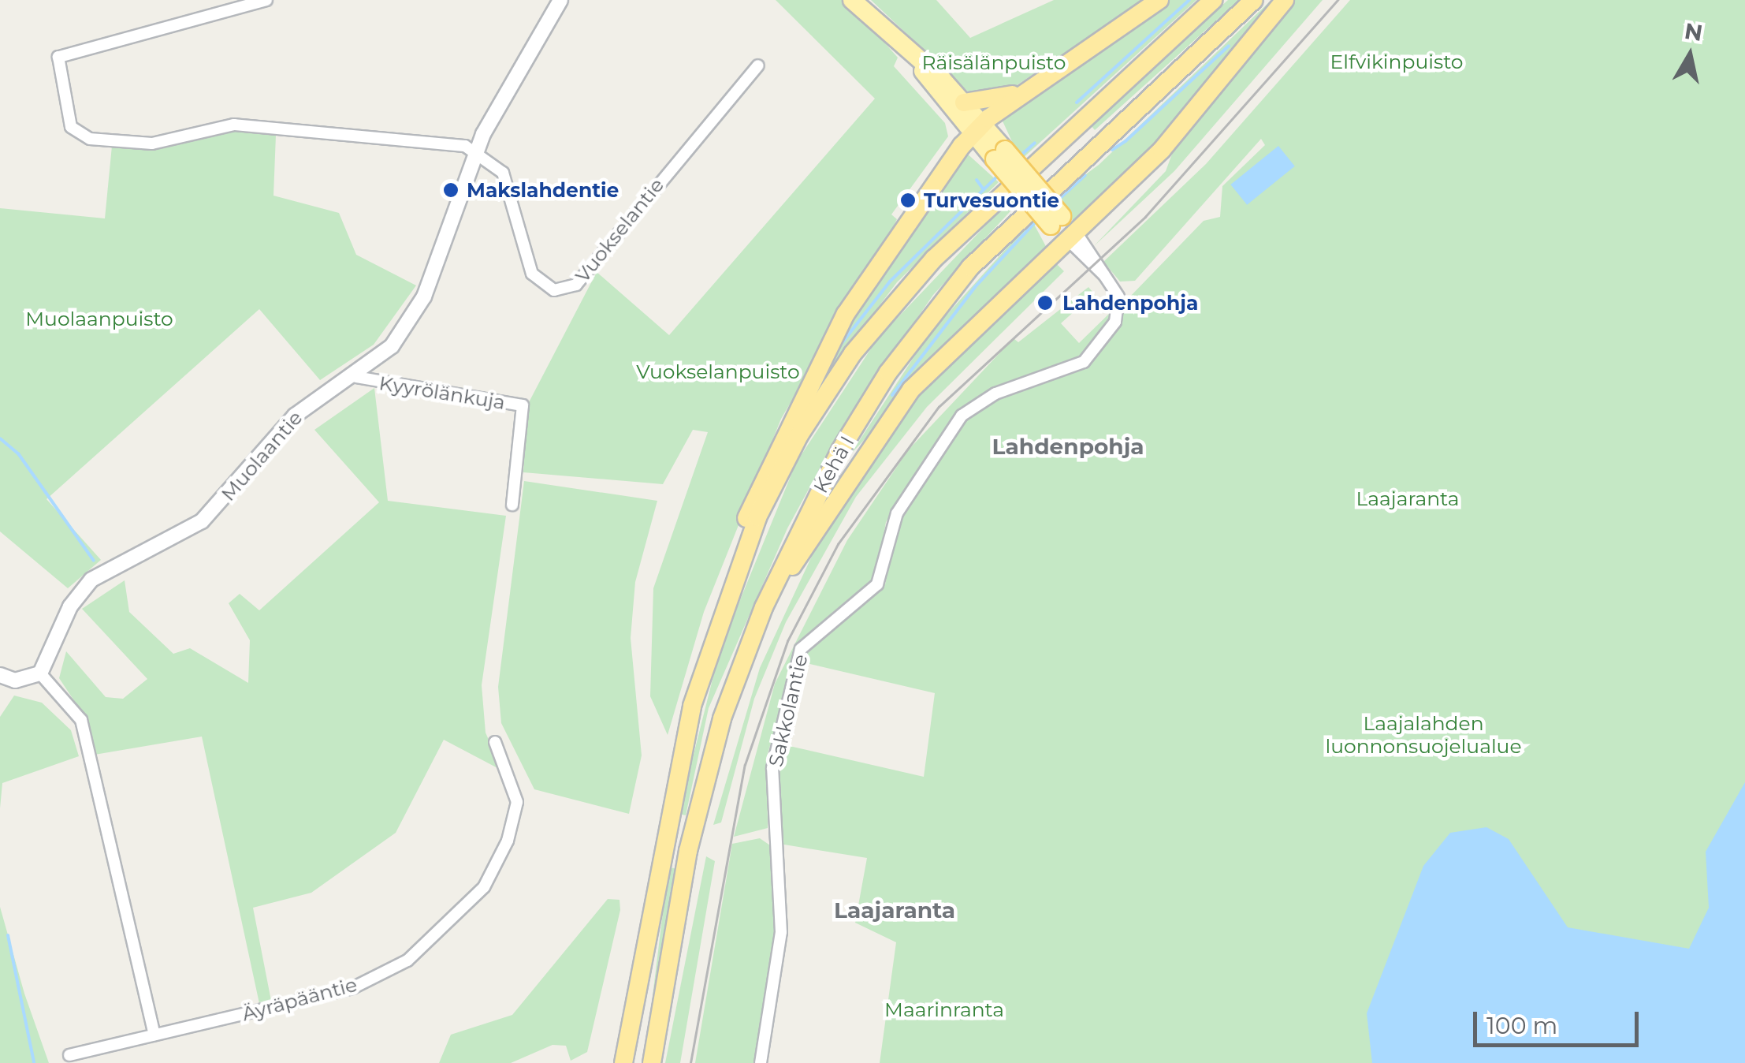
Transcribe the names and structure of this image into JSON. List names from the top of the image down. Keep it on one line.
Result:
{"streets":{"highway":["Kehä I"],"street":["Vuokselantie","Kyyrölänkuja","Muolaantie","Sakkolantie","Äyräpääntie"]},"crossings":[["Vuokselantie","Muolaantie"],["Kyyrölänkuja","Muolaantie"]],"districts":["Lahdenpohja","Laajaranta"],"parks":["Elfvikinpuisto","Räisälänpuisto","Muolaanpuisto","Vuokselanpuisto","Laajaranta","Laajalahden luonnonsuojelualue","Maarinranta"],"places":["Makslahdentie","Turvesuontie","Lahdenpohja"],"scale_bar":"100 m","north":"top"}
